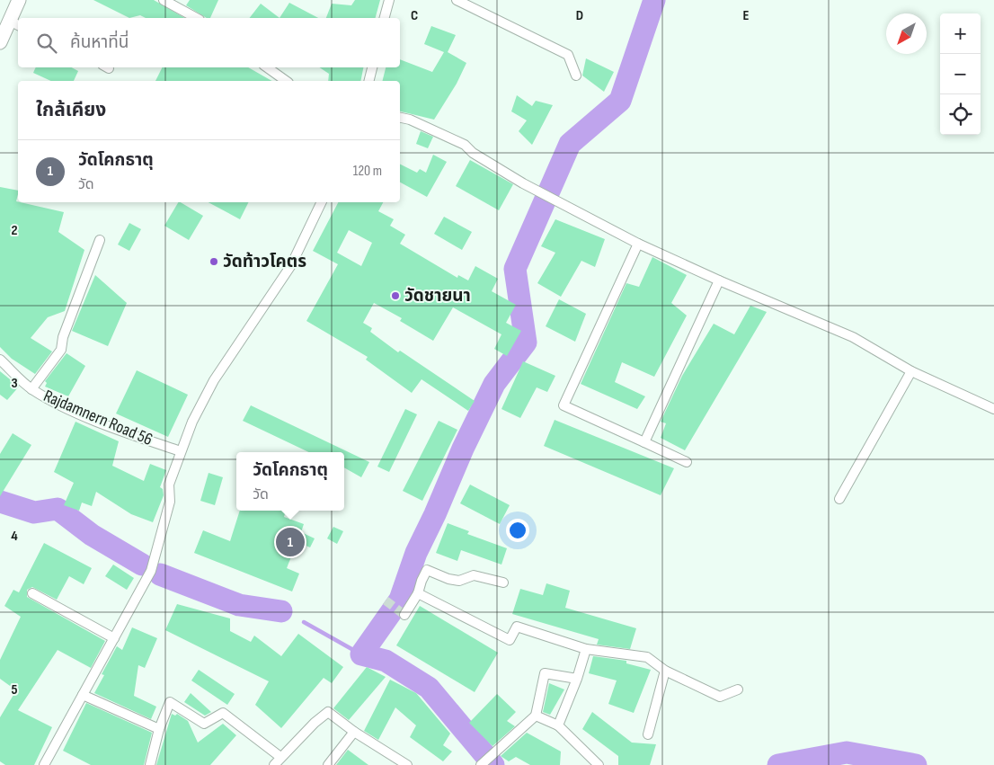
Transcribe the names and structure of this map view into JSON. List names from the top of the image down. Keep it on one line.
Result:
{"streets":{"street":["Rajdamnern Road 56"]},"places":["วัดท้าวโคตร","วัดชายนา"],"north":"bottom left","page":{"map_buttons":["+","−"],"search":"ค้นหาที่นี่","heading":"ใกล้เคียง","list":[{"mark":"1","name":"วัดโคกธาตุ","note":"วัด","value":"120 m"}],"popup":["วัดโคกธาตุ","วัด"],"pins":"1"},"grid":{"columns":["C","D","E"],"rows":["2","3","4","5"]}}
